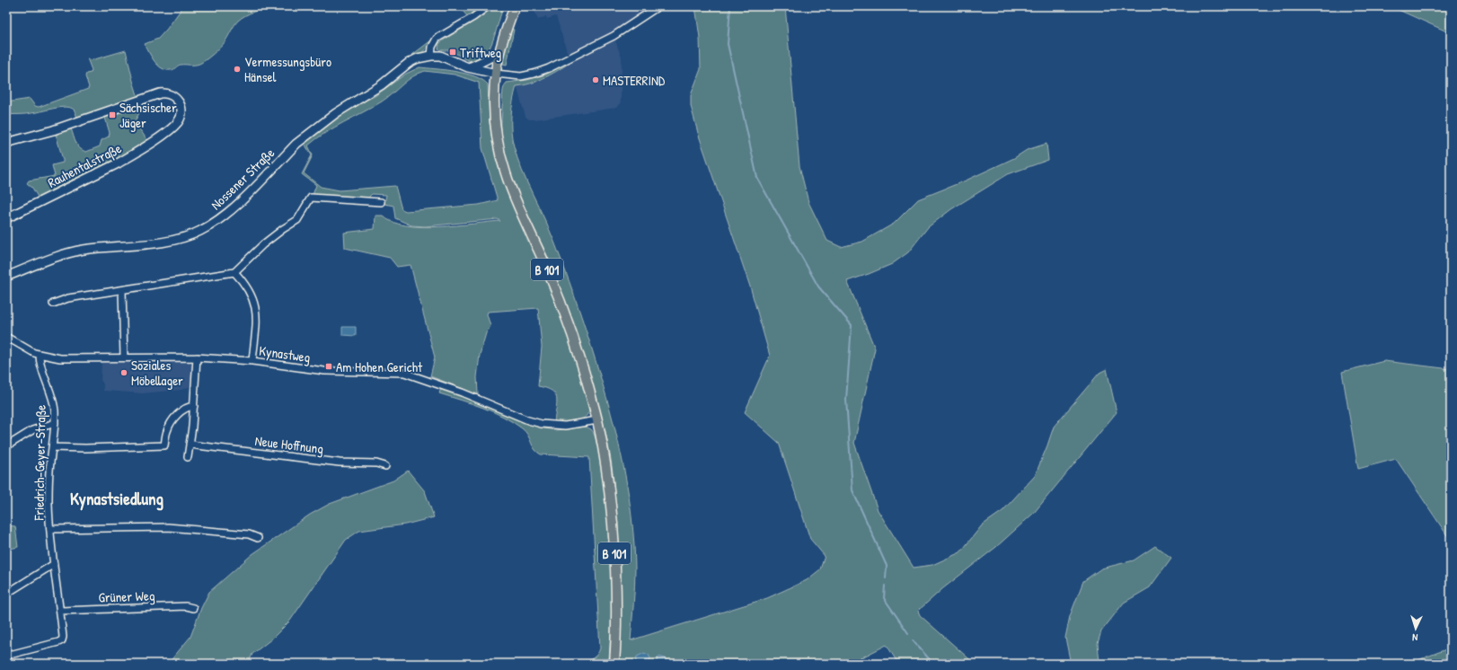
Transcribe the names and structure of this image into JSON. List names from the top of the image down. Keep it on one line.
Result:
{"streets":{"main road":["B 101"],"street":["Rauhentalstraße","Nossener Straße","Kynastweg","Neue Hoffnung","Friedrich-Geyer-Straße","Grüner Weg"]},"crossings":[["Nossener Straße","B 101"],["B 101","Kynastweg"],["Kynastweg","Friedrich-Geyer-Straße"],["Friedrich-Geyer-Straße","Grüner Weg"]],"districts":["Kynastsiedlung"],"places":{"transit":["Triftweg","Sächsischer Jäger","Am Hohen Gericht"],"other":["Vermessungsbüro Hänsel","MASTERRIND","Soziales Möbellager"]},"north":"bottom"}
